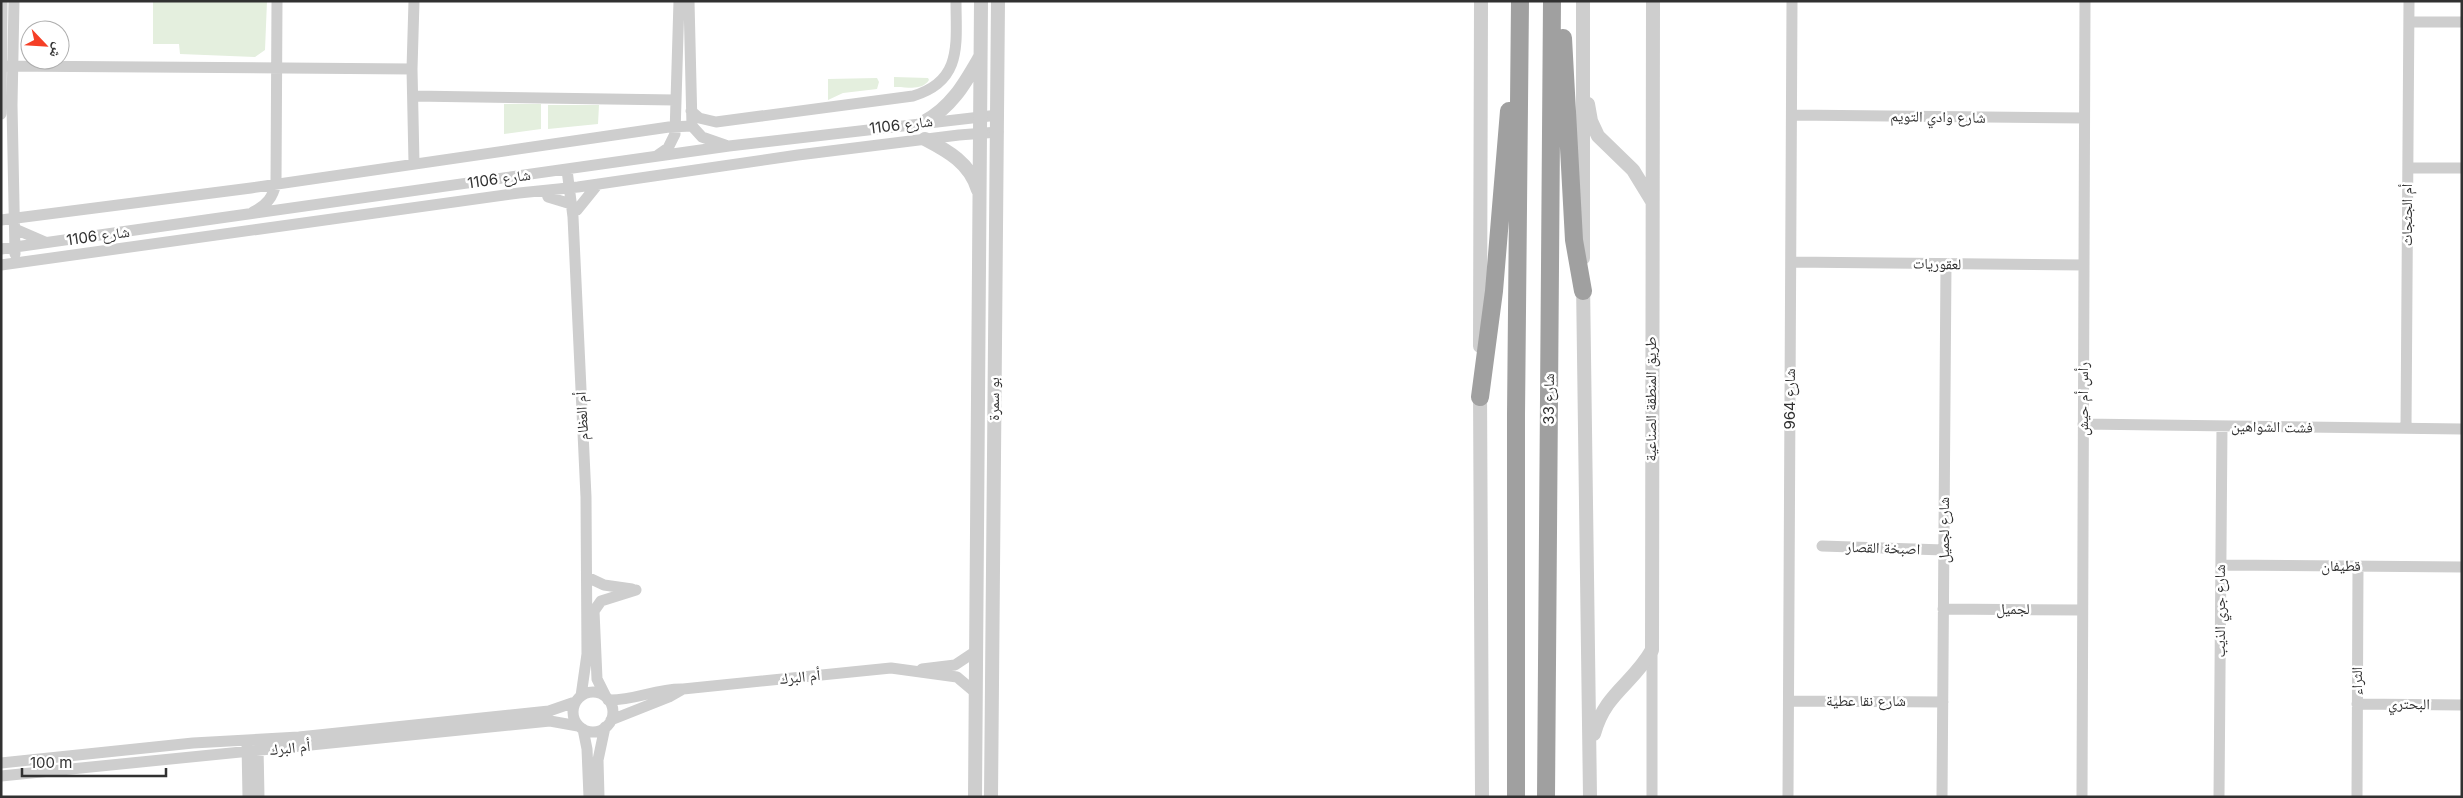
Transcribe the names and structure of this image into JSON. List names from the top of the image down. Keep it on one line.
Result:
{"streets":{"highway":["شارع 33"],"street":["شارع وادي التويم","شارع 1106","أم الجثجاث","لعقوريات","بو سمرة","طريق المنطقة الصناعية","شارع 964","رأس أم حيش","أم العظام","فشت الشواهين","شارع لجميل","اصبخة القصار","قطيفان","لجميل","شارع جري الذيب","أم البرك","الثراء","شارع نقا عطية","البحتري"]},"crossings":[["شارع وادي التويم","شارع 964"],["شارع وادي التويم","رأس أم حيش"],["شارع 1106","بو سمرة"],["شارع 1106","أم العظام"],["أم الجثجاث","فشت الشواهين"],["لعقوريات","شارع 964"],["لعقوريات","رأس أم حيش"],["لعقوريات","شارع لجميل"],["بو سمرة","أم البرك"],["شارع 964","شارع نقا عطية"],["رأس أم حيش","فشت الشواهين"],["رأس أم حيش","لجميل"],["أم العظام","أم البرك"],["فشت الشواهين","شارع جري الذيب"],["شارع لجميل","اصبخة القصار"],["شارع لجميل","لجميل"],["شارع لجميل","شارع نقا عطية"],["قطيفان","شارع جري الذيب"],["قطيفان","الثراء"],["الثراء","البحتري"]],"scale_bar":"100 m","north":"bottom right"}
